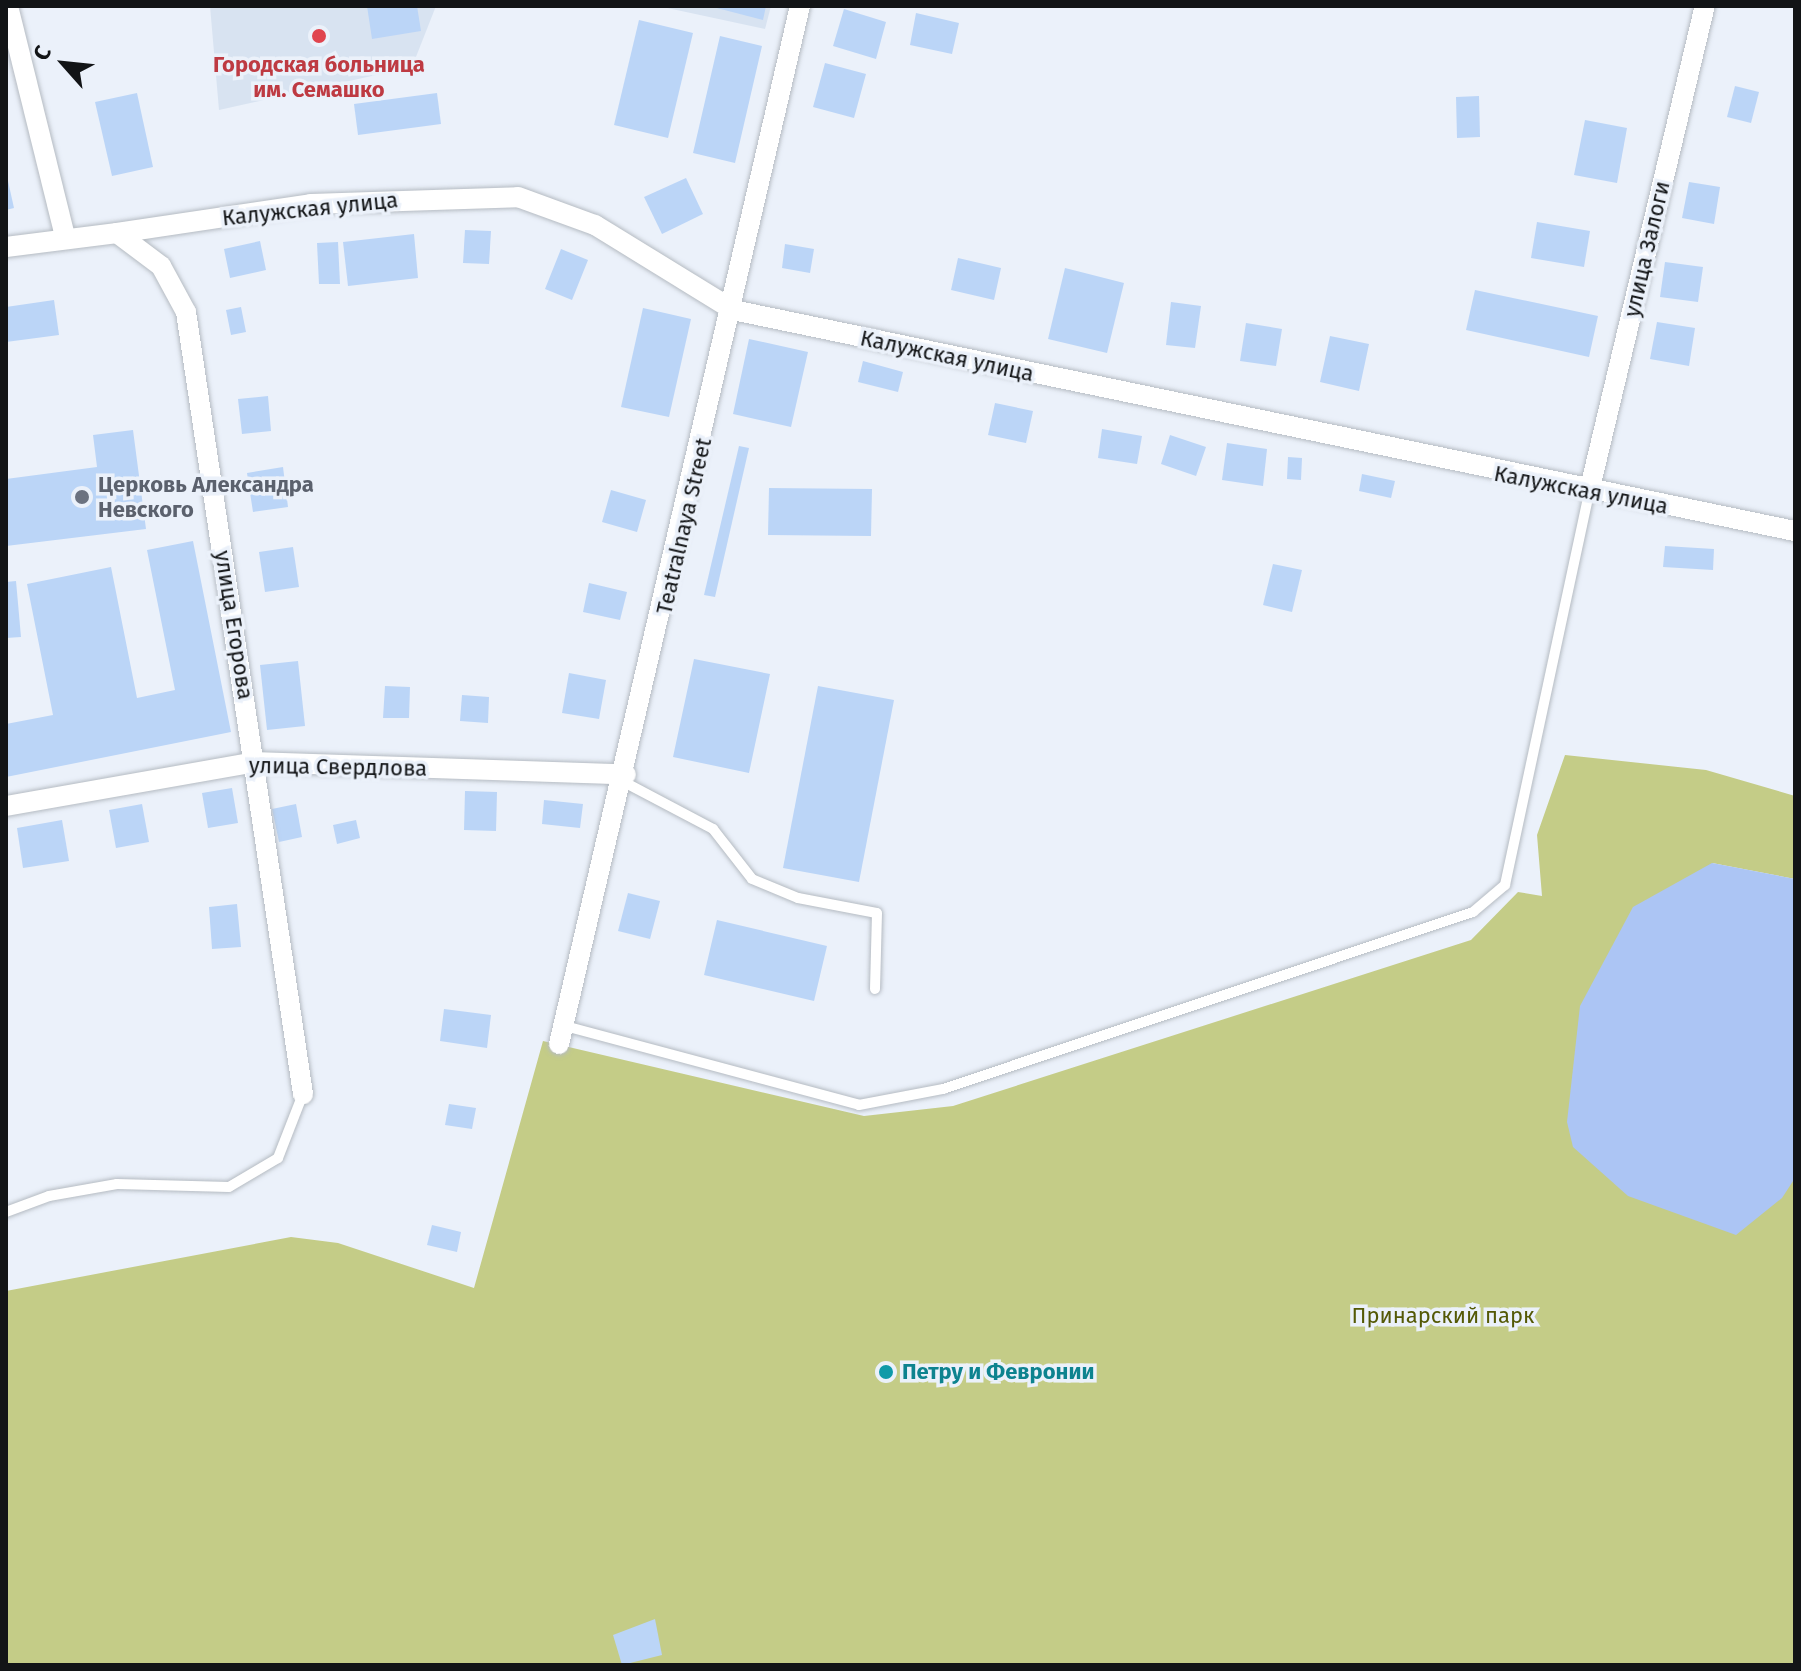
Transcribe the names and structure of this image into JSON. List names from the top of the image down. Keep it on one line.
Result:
{"streets":{"street":["Калужская улица","улица Залоги","Teatralnaya Street","улица Егорова","улица Свердлова"]},"crossings":[["Калужская улица","улица Залоги"],["Калужская улица","Teatralnaya Street"],["Калужская улица","улица Егорова"],["Teatralnaya Street","улица Свердлова"],["улица Егорова","улица Свердлова"]],"parks":["Принарский парк"],"places":["Городская больница им. Семашко","Церковь Александра Невского","Петру и Февронии"],"north":"top left"}
